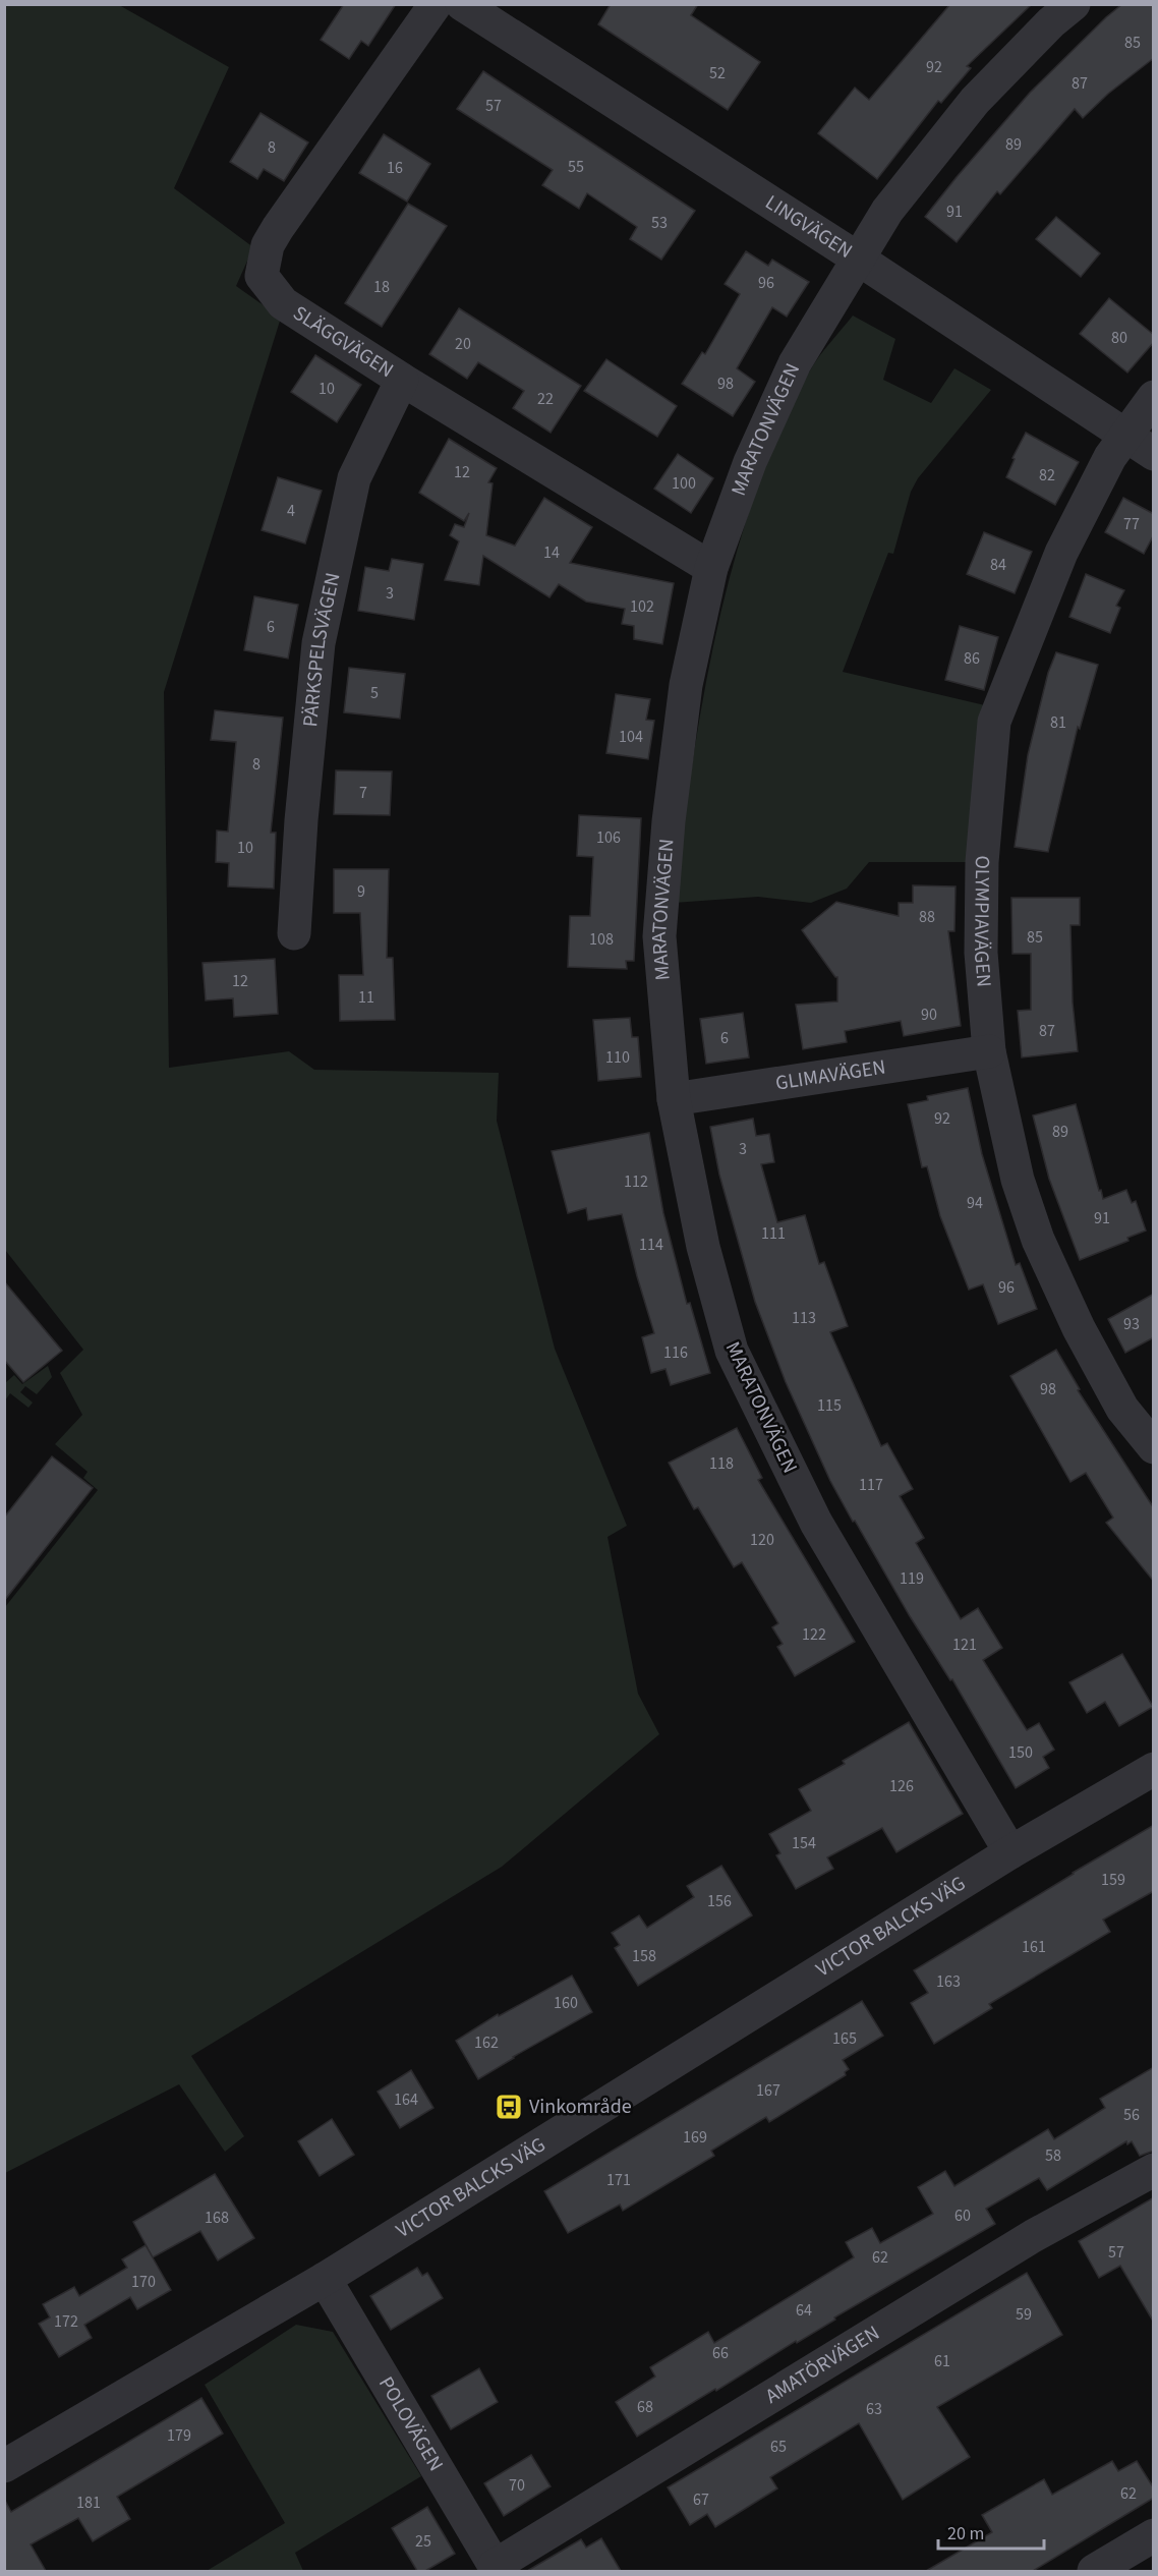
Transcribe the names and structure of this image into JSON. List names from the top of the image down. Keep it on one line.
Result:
{"streets":{"street":["LINGVÄGEN","SLÄGGVÄGEN","MARATONVÄGEN","PÄRKSPELSVÄGEN","OLYMPIAVÄGEN","GLIMAVÄGEN","VICTOR BALCKS VÄG","AMATÖRVÄGEN","POLOVÄGEN"]},"crossings":[["LINGVÄGEN","MARATONVÄGEN"],["LINGVÄGEN","OLYMPIAVÄGEN"],["SLÄGGVÄGEN","MARATONVÄGEN"],["SLÄGGVÄGEN","PÄRKSPELSVÄGEN"],["MARATONVÄGEN","GLIMAVÄGEN"],["MARATONVÄGEN","VICTOR BALCKS VÄG"],["OLYMPIAVÄGEN","GLIMAVÄGEN"],["VICTOR BALCKS VÄG","POLOVÄGEN"],["AMATÖRVÄGEN","POLOVÄGEN"]],"places":{"bus stop":["Vinkområde"]},"house_numbers":["85","92","52","87","57","89","8","55","16","91","53","96","18","80","20","98","10","22","12","82","100","4","77","14","84","3","102","6","86","5","81","104","8","7","106","10","9","88","85","108","12","11","90","87","6","110","92","89","3","112","94","91","111","114","96","113","93","116","98","115","118","117","120","119","122","121","150","126","154","159","156","161","158","163","160","165","162","167","164","56","169","58","171","60","168","57","62","170","64","59","172","66","61","68","63","179","65","70","62","67","181","25"],"scale_bar":"20 m"}
